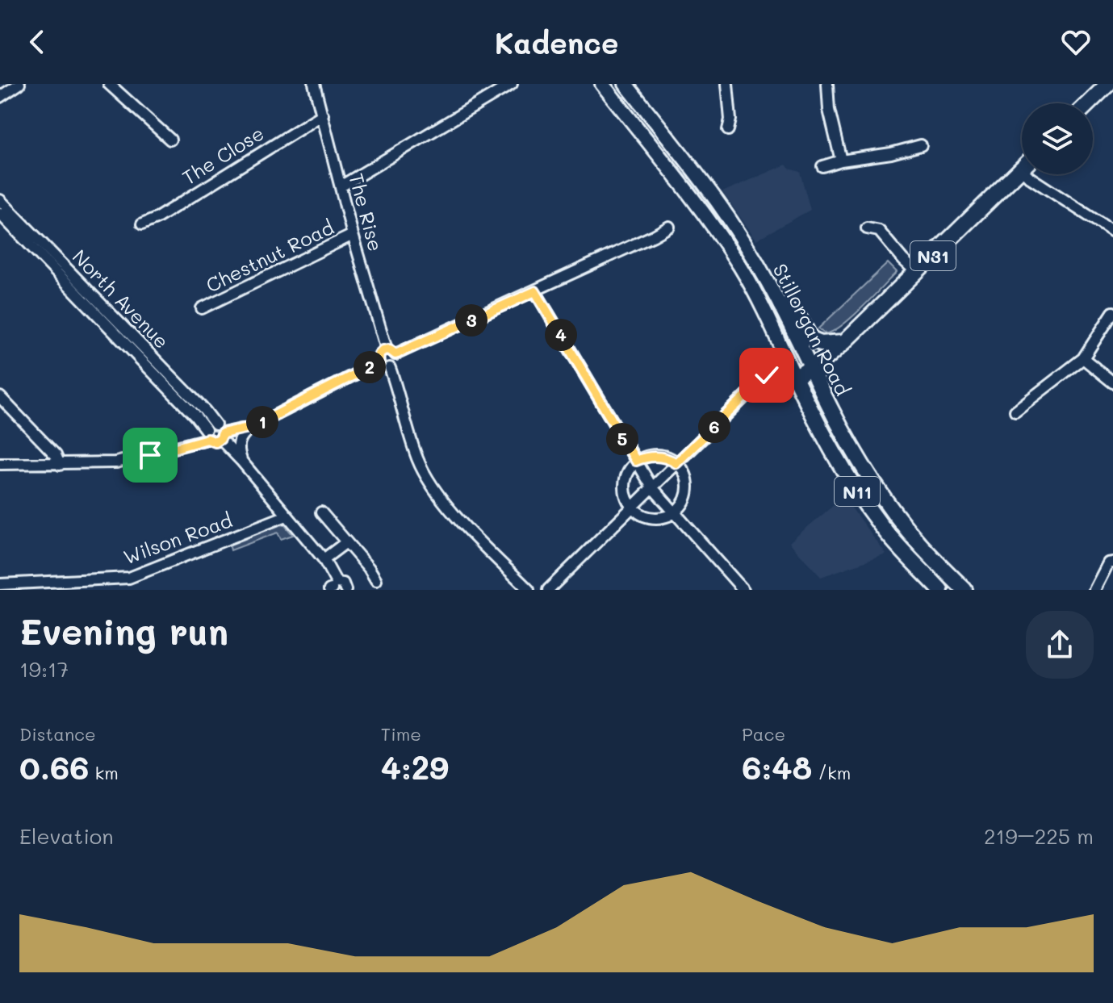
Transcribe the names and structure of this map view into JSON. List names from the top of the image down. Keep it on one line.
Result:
{"streets":{"highway":["N31","Stillorgan Road","N11"],"street":["The Close","The Rise","Chestnut Road","North Avenue","Wilson Road"]},"crossings":[["The Close","The Rise"],["The Rise","Chestnut Road"],["N31","Stillorgan Road"]],"page":{"header":"Kadence","pins":["3","4","2","1","6","5"],"heading":["Evening run","19:17"],"stats":[["Distance","0.66 km"],["Time","4:29"],["Pace","6:48 /km"]],"chart":["Elevation","219–225 m"]}}
